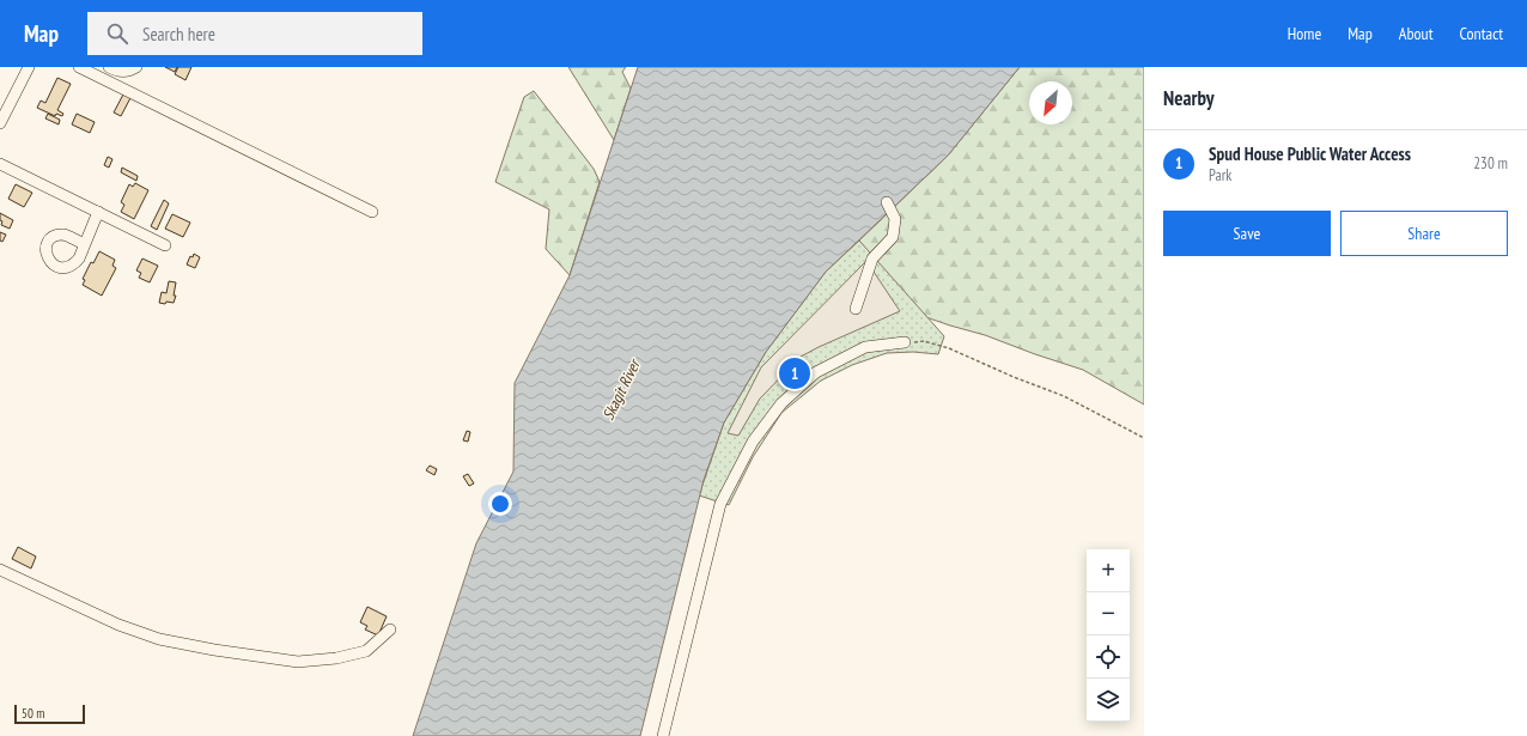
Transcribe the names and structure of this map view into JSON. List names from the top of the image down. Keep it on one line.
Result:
{"water":["Skagit River"],"scale_bar":"50 m","north":"bottom left","page":{"header":"Map","search":"Search here","nav":["Home","Map","About","Contact"],"heading":"Nearby","list":[{"mark":"1","name":"Spud House Public Water Access","note":"Park","value":"230 m"}],"buttons":["Save","Share"],"pins":"1","map_buttons":["+","−"],"scale":"50 m"}}
